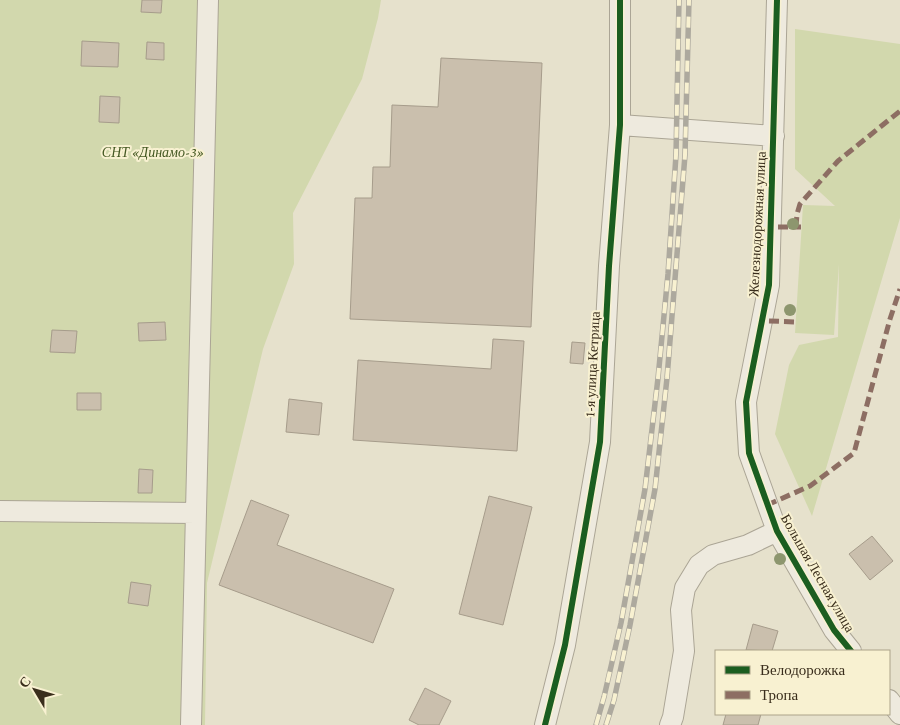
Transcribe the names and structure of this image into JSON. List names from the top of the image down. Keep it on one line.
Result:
{"streets":{"street":["Железнодорожная улица","1-я улица Кетрица","Большая Лесная улица"]},"crossings":[["Железнодорожная улица","Большая Лесная улица"]],"parks":["СНТ «Динамо-3»"],"legend":["Велодорожка","Тропа"],"north":"top left"}
